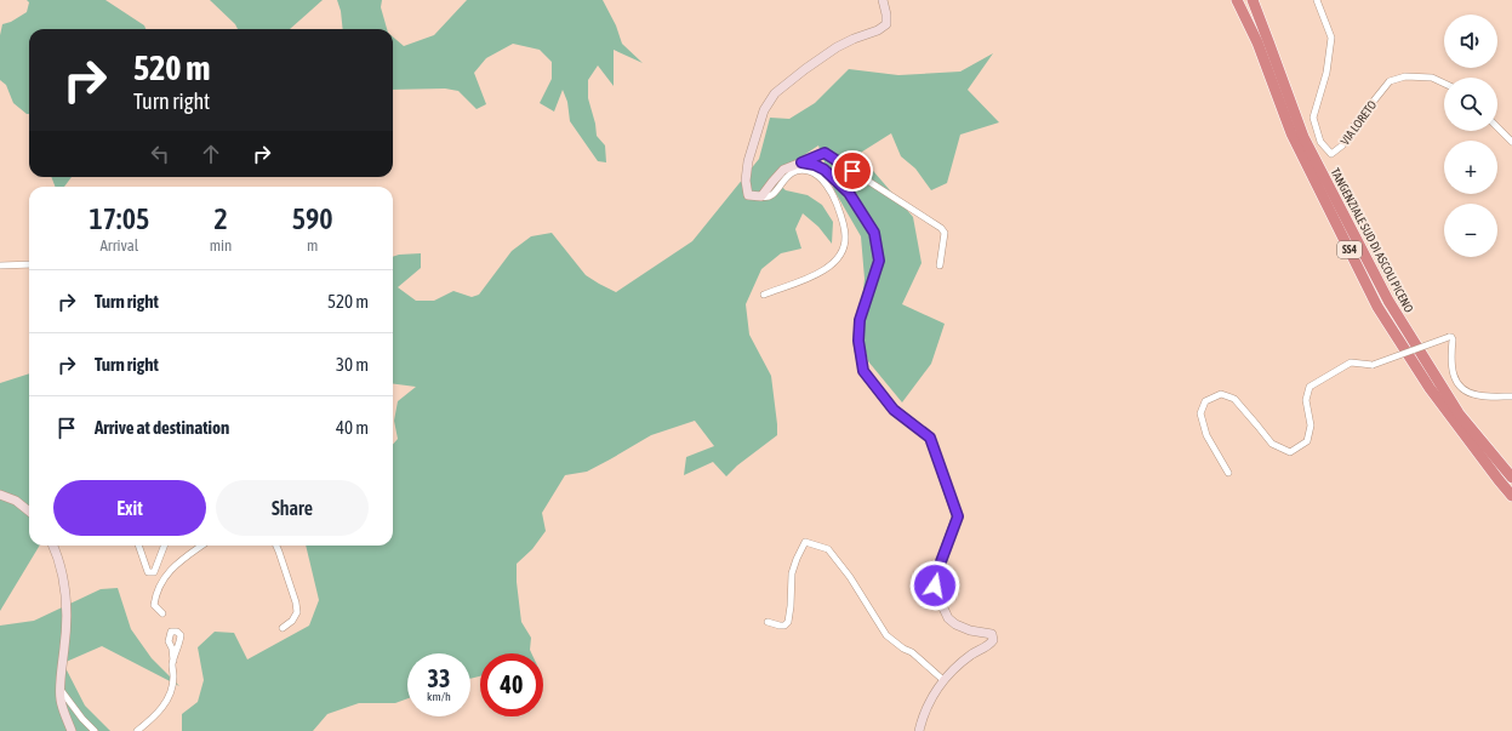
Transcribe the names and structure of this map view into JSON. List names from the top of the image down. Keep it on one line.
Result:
{"streets":{"highway":["TANGENZIALE SUD DI ASCOLI PICENO","SS4"],"street":["VIA LORETO"]},"page":{"map_buttons":["+","−"],"turn":["520 m","Turn right"],"eta":["17:05","Arrival","2","min","590","m"],"list":[{"name":"Turn right","value":"520 m"},{"name":"Turn right","value":"30 m"},{"name":"Arrive at destination","value":"40 m"}],"buttons":["Exit","Share"],"speed":"33 km/h","limit":"40"}}
